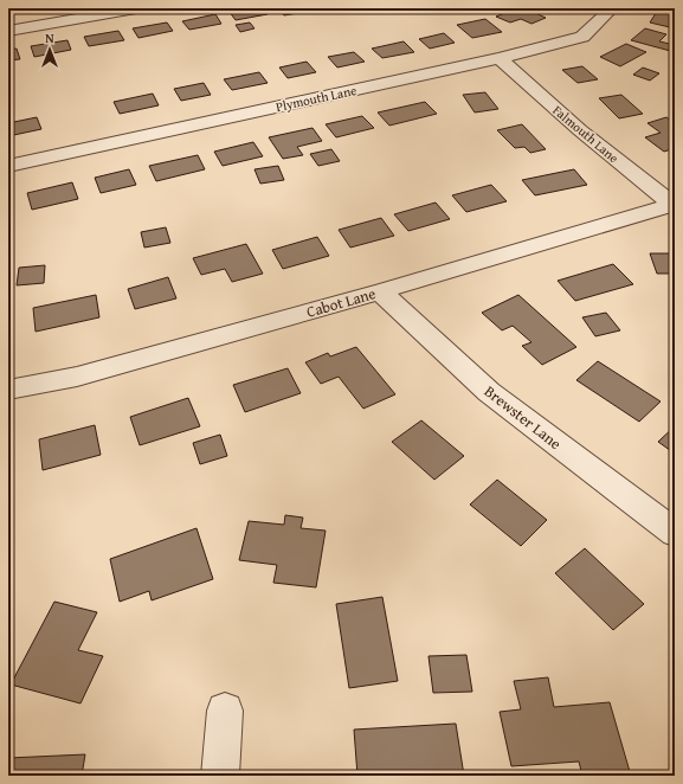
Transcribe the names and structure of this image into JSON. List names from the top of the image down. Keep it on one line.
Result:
{"streets":{"street":["Plymouth Lane","Falmouth Lane","Cabot Lane","Brewster Lane"]},"crossings":[["Plymouth Lane","Falmouth Lane"],["Falmouth Lane","Cabot Lane"],["Cabot Lane","Brewster Lane"]],"north":"top"}
